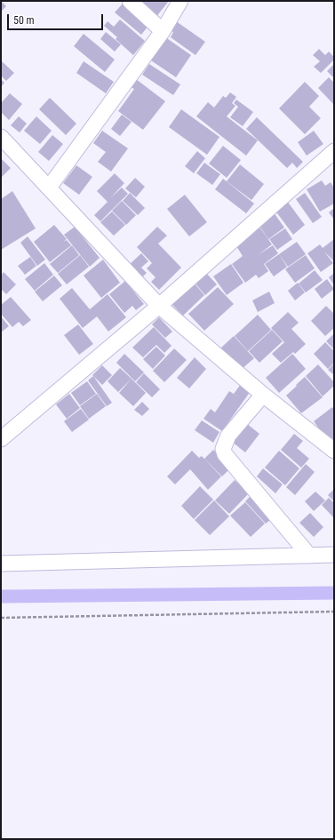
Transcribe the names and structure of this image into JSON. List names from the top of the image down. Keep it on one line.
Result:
{"scale_bar":"50 m"}
